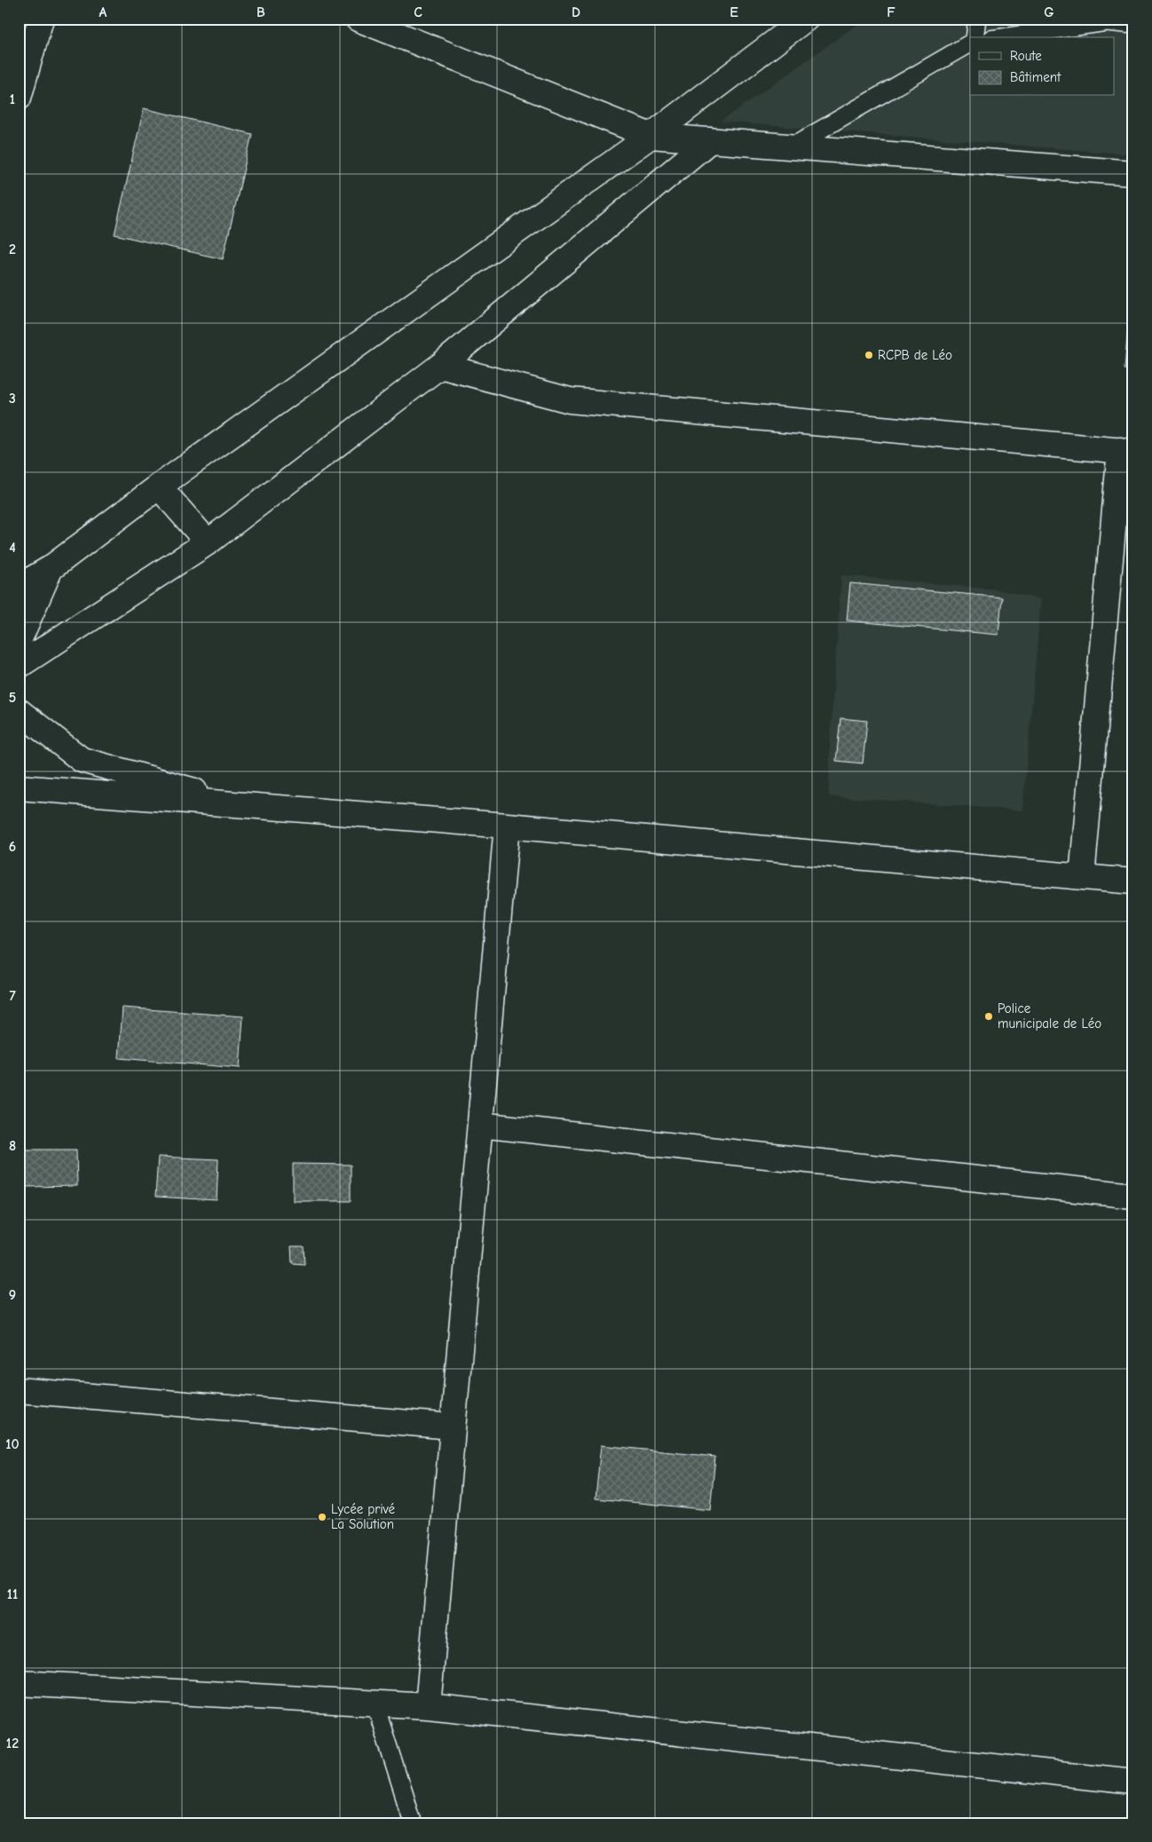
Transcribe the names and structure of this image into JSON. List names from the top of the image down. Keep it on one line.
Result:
{"places":["RCPB de Léo","Police municipale de Léo","Lycée privé La Solution"],"legend":["Route","Bâtiment"],"grid":{"columns":["A","B","C","D","E","F","G"],"rows":["1","2","3","4","5","6","7","8","9","10","11","12"]}}
